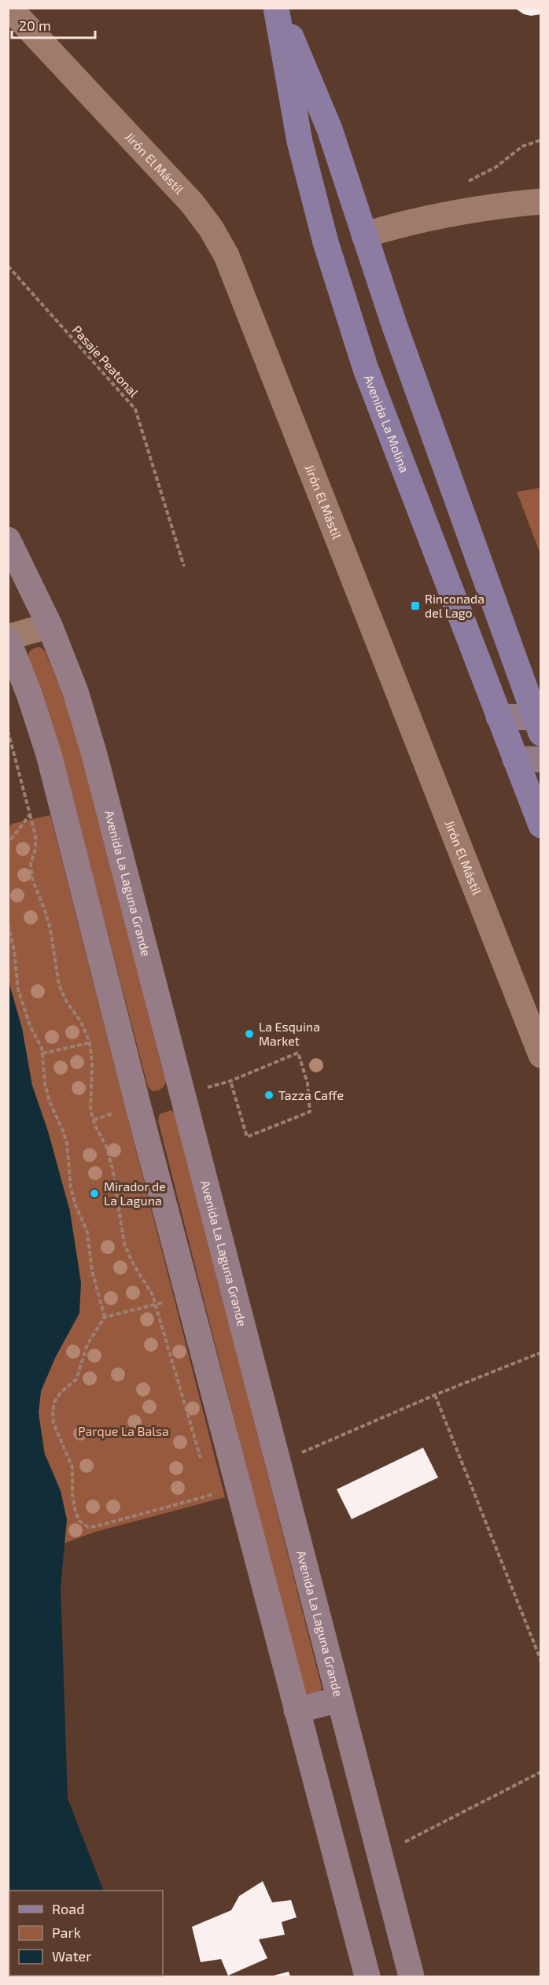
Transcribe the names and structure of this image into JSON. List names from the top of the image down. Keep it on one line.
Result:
{"streets":{"main road":["Avenida La Molina"],"street":["Jirón El Mástil","Avenida La Laguna Grande"],"path":["Pasaje Peatonal"]},"parks":["Parque La Balsa"],"places":{"transit":["Rinconada del Lago"],"other":["La Esquina Market","Tazza Caffe","Mirador de La Laguna"]},"legend":["Road","Park","Water"],"scale_bar":"20 m"}
